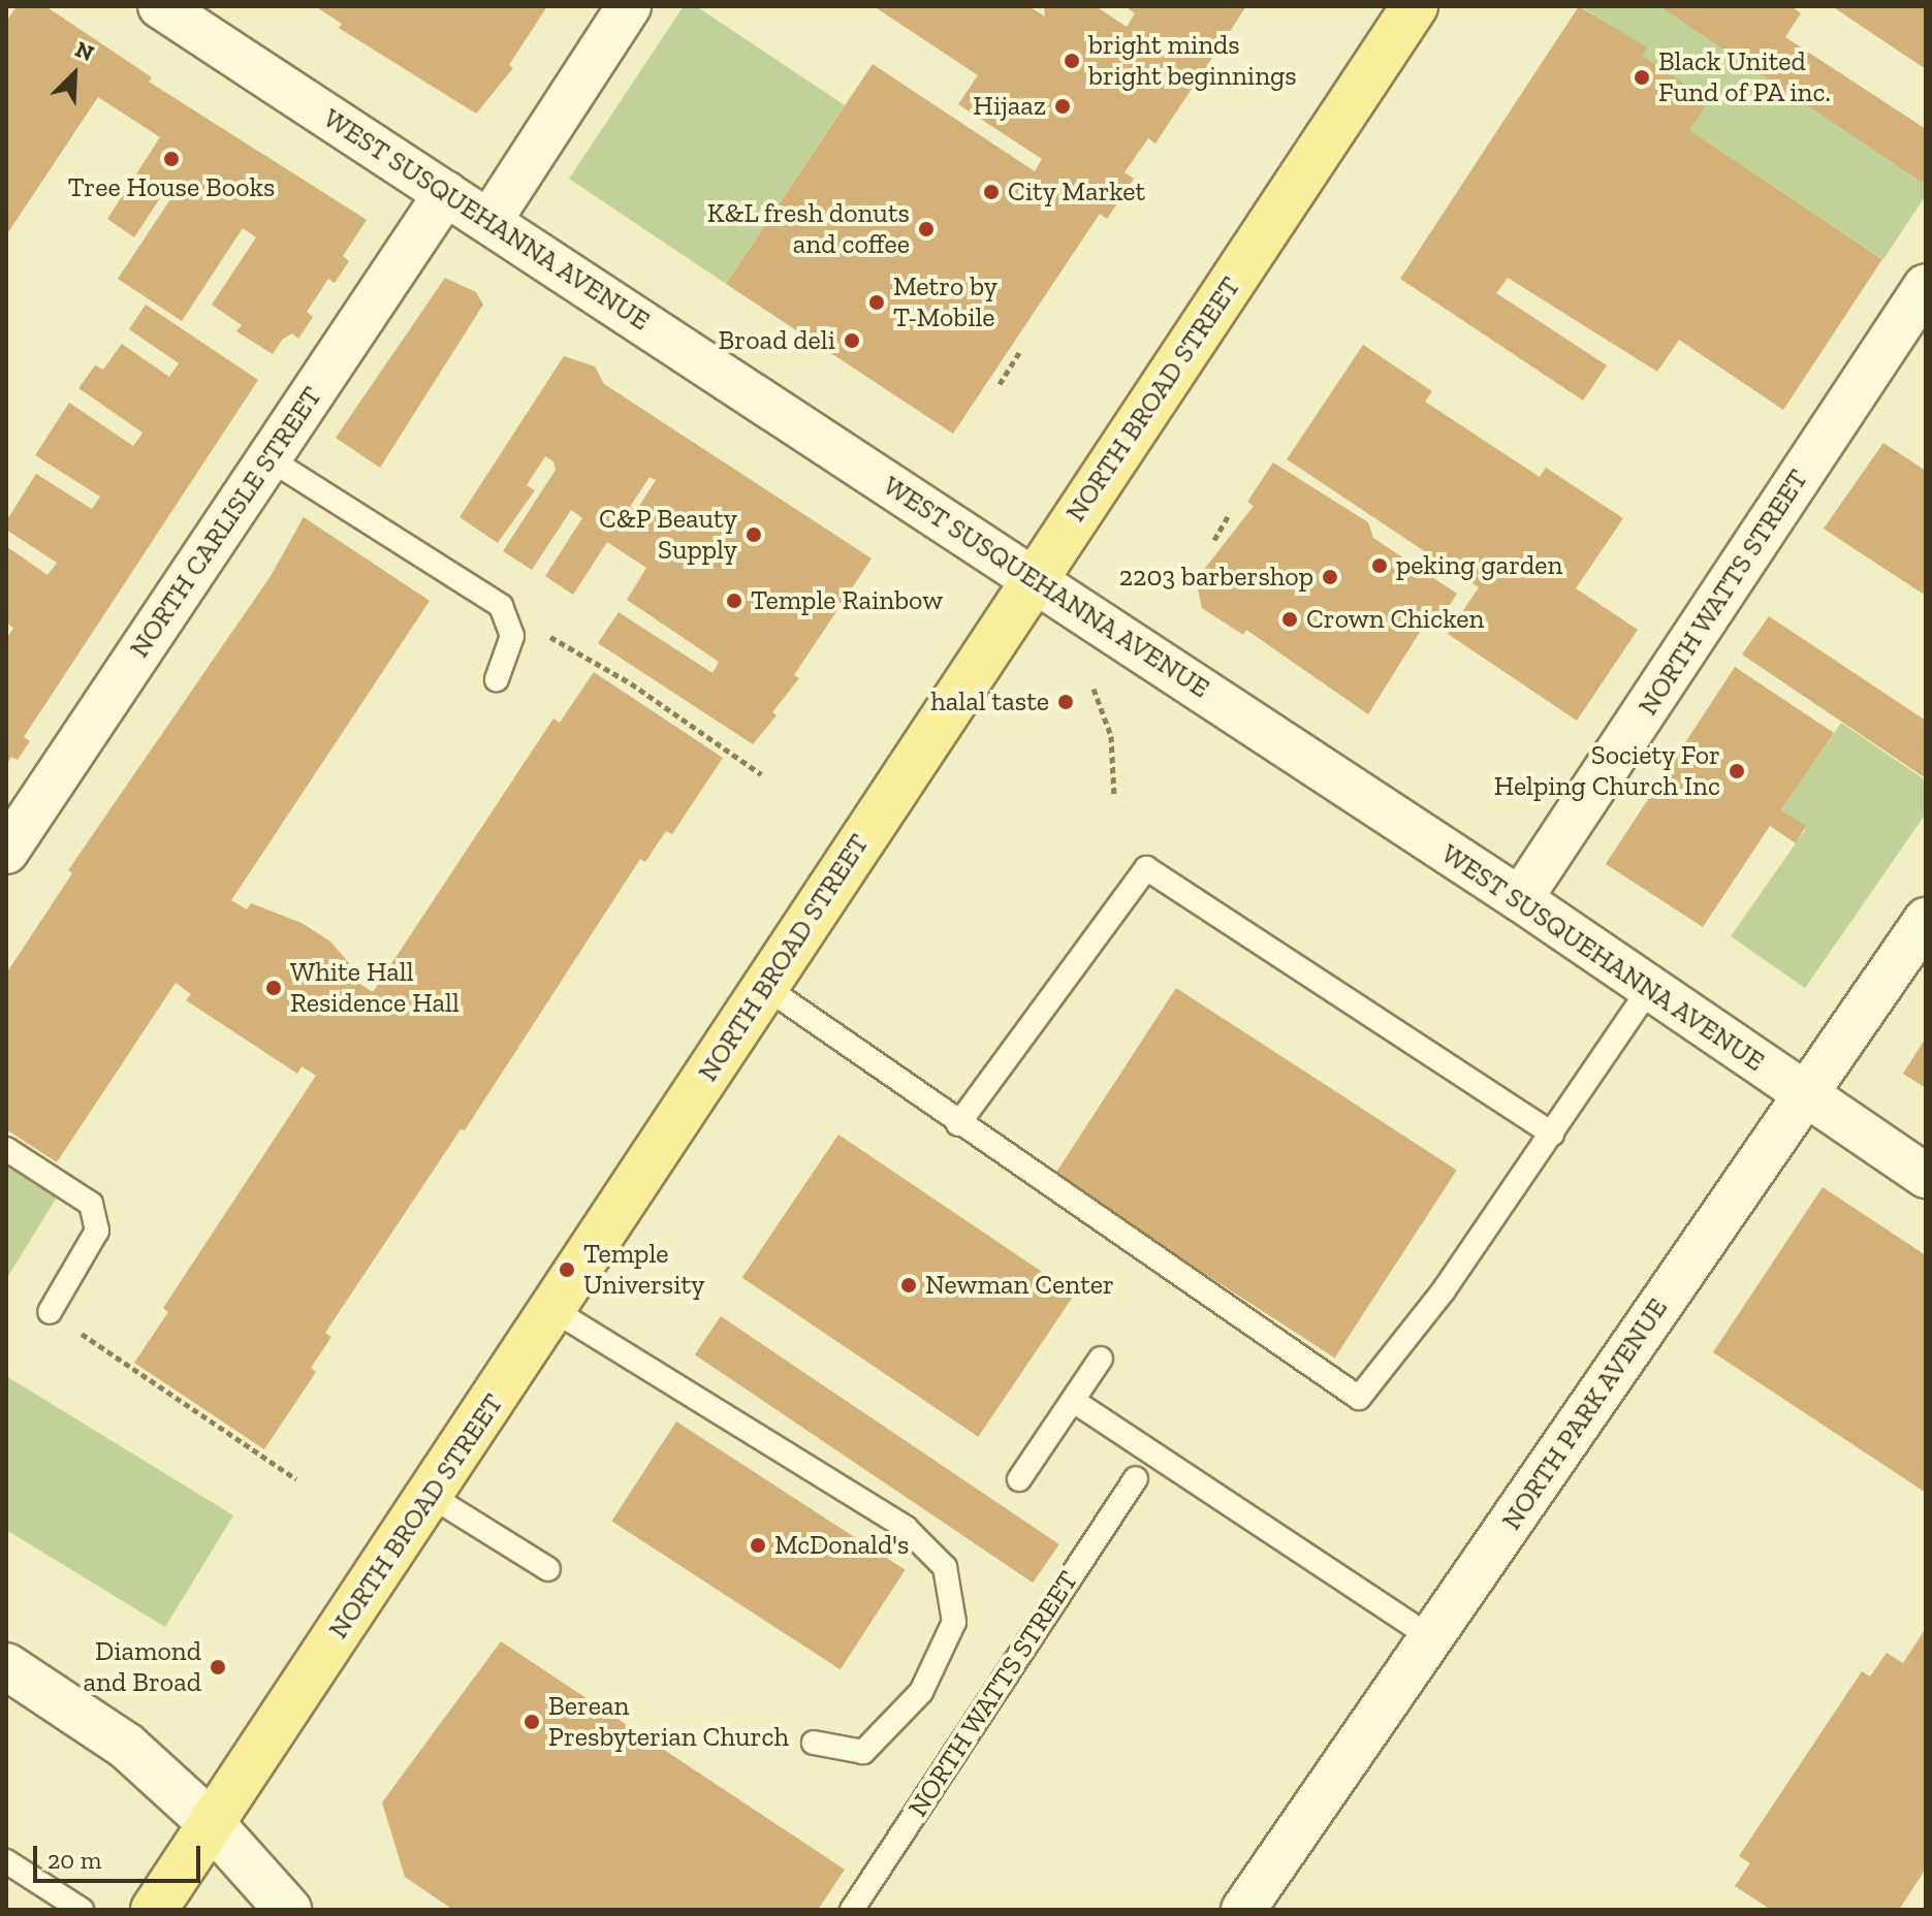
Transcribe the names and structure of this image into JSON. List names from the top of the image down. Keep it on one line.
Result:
{"streets":{"main road":["NORTH BROAD STREET"],"street":["WEST SUSQUEHANNA AVENUE","NORTH CARLISLE STREET","NORTH WATTS STREET","NORTH PARK AVENUE"]},"crossings":[["WEST SUSQUEHANNA AVENUE","NORTH BROAD STREET"],["WEST SUSQUEHANNA AVENUE","NORTH CARLISLE STREET"],["WEST SUSQUEHANNA AVENUE","NORTH WATTS STREET"],["WEST SUSQUEHANNA AVENUE","NORTH PARK AVENUE"]],"places":["bright minds bright beginnings","Black United Fund of PA inc.","Hijaaz","Tree House Books","City Market","K&L fresh donuts and coffee","Metro by T-Mobile","Broad deli","C&P Beauty Supply","peking garden","2203 barbershop","Temple Rainbow","Crown Chicken","halal taste","Society For Helping Church Inc","White Hall Residence Hall","Temple University","Newman Center","McDonald's","Diamond and Broad","Berean Presbyterian Church"],"scale_bar":"20 m","north":"top right"}
